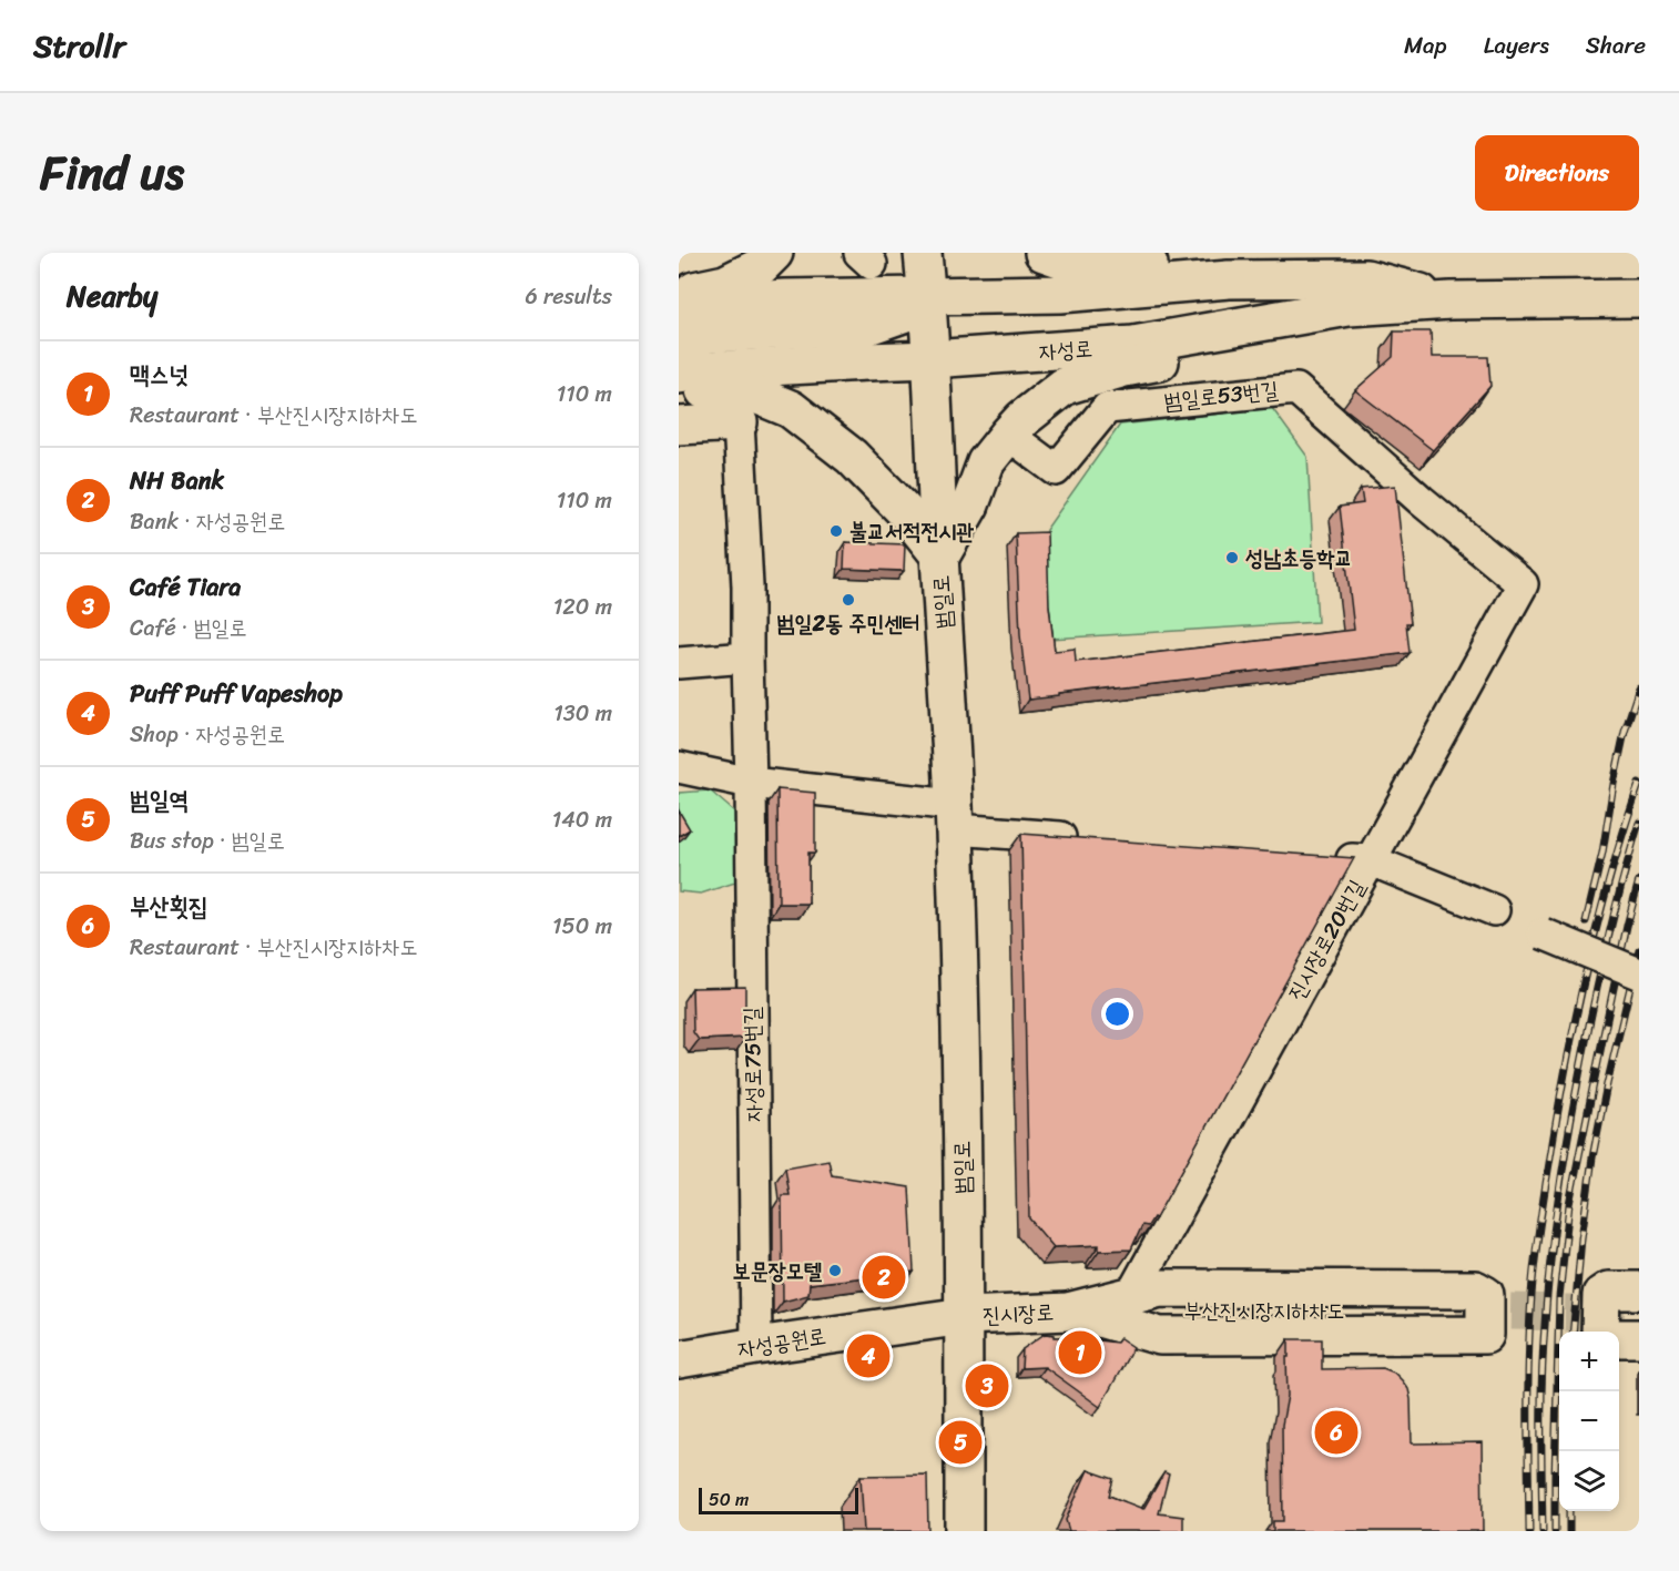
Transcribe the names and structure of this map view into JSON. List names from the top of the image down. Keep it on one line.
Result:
{"streets":{"main road":["자성로","범일로","부산진시장지하차도","진시장로","자성공원로"],"street":["범일로53번길","진시장로20번길","자성로75번길"]},"crossings":[["자성로","범일로"],["범일로53번길","진시장로20번길"],["범일로","진시장로"],["범일로","자성공원로"],["자성로75번길","자성공원로"],["부산진시장지하차도","진시장로"],["진시장로","자성공원로"]],"places":["불교서적전시관","성남초등학교","범일2동 주민센터","보문장모텔"],"scale_bar":"50 m","page":{"header":"Strollr","nav":["Map","Layers","Share"],"title":"Find us","buttons":"Directions","heading":["Nearby","6 results"],"list":[{"mark":"1","name":"맥스넛","note":"Restaurant · 부산진시장지하차도","value":"110 m"},{"mark":"2","name":"NH Bank","note":"Bank · 자성공원로","value":"110 m"},{"mark":"3","name":"Café Tiara","note":"Café · 범일로","value":"120 m"},{"mark":"4","name":"Puff Puff Vapeshop","note":"Shop · 자성공원로","value":"130 m"},{"mark":"5","name":"범일역","note":"Bus stop · 범일로","value":"140 m"},{"mark":"6","name":"부산횟집","note":"Restaurant · 부산진시장지하차도","value":"150 m"}],"pins":["2","1","4","3","6","5"],"map_buttons":["+","−"],"scale":"50 m"}}
